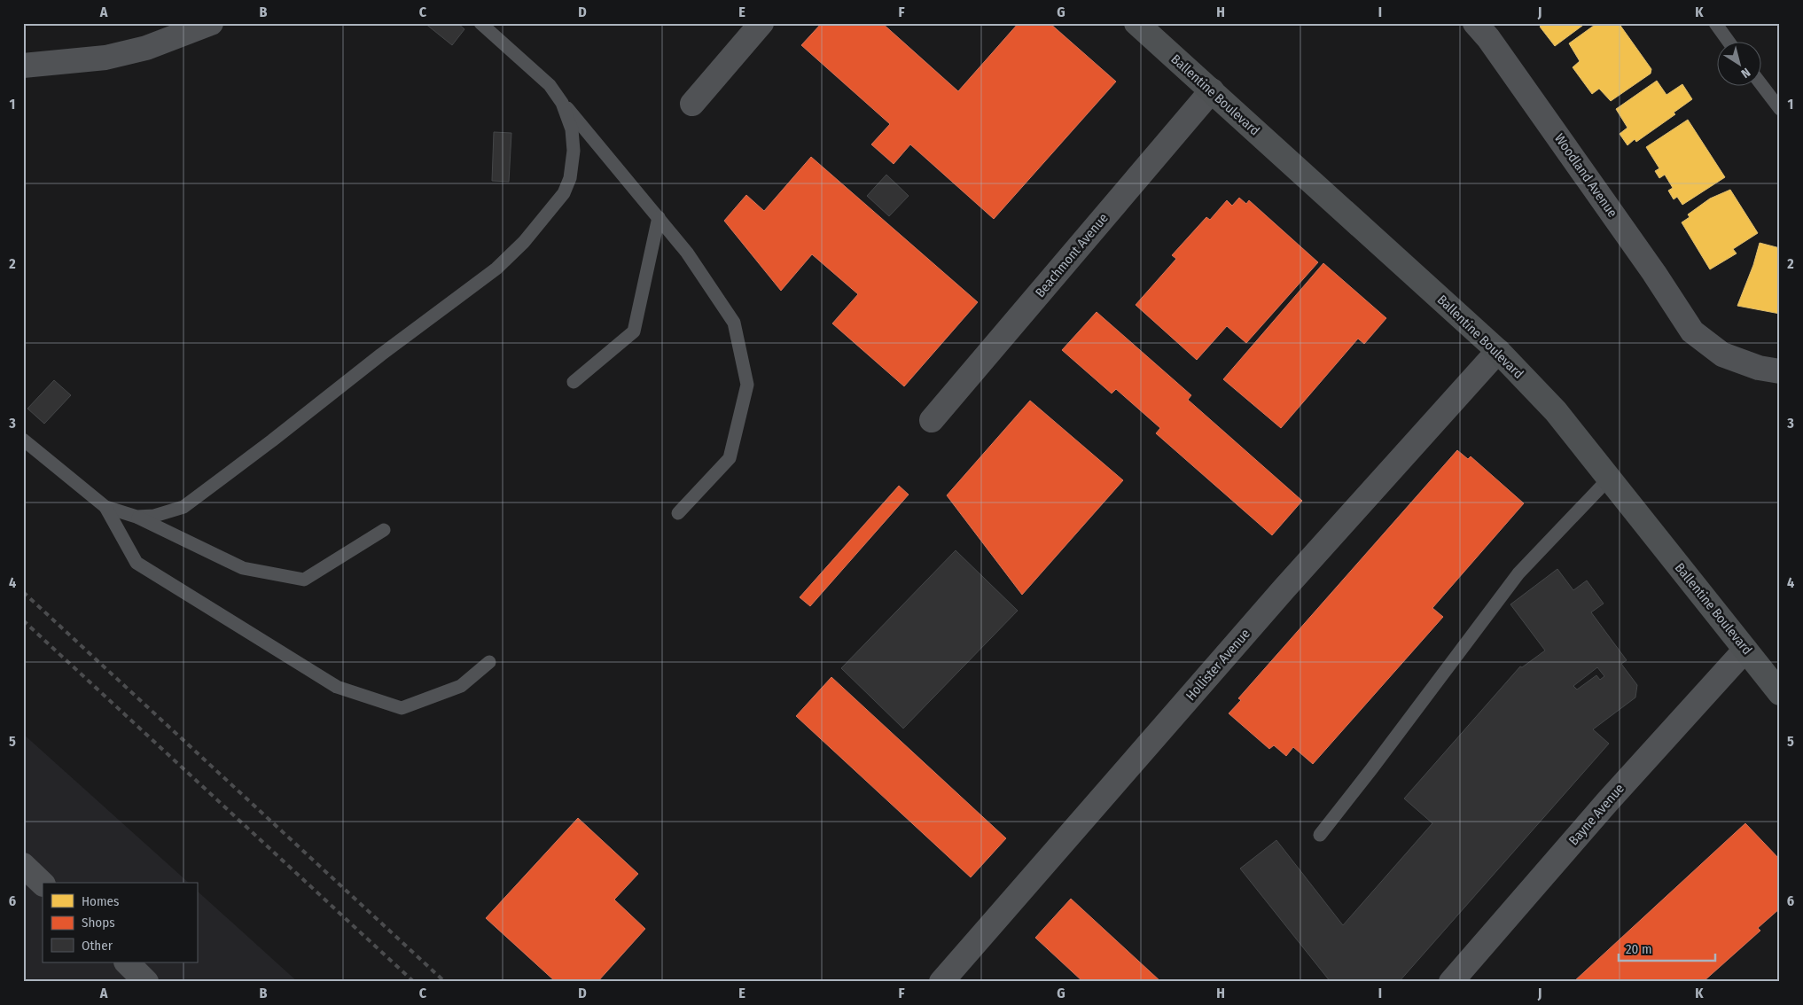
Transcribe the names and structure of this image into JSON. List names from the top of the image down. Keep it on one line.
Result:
{"streets":{"main road":["Ballentine Boulevard"],"street":["Woodland Avenue","Beachmont Avenue","Hollister Avenue","Bayne Avenue"]},"crossings":[["Ballentine Boulevard","Beachmont Avenue"],["Ballentine Boulevard","Hollister Avenue"],["Ballentine Boulevard","Bayne Avenue"]],"legend":["Homes","Shops","Other"],"scale_bar":"20 m","north":"bottom right","grid":{"columns":["A","B","C","D","E","F","G","H","I","J","K"],"rows":["1","2","3","4","5","6"]}}
